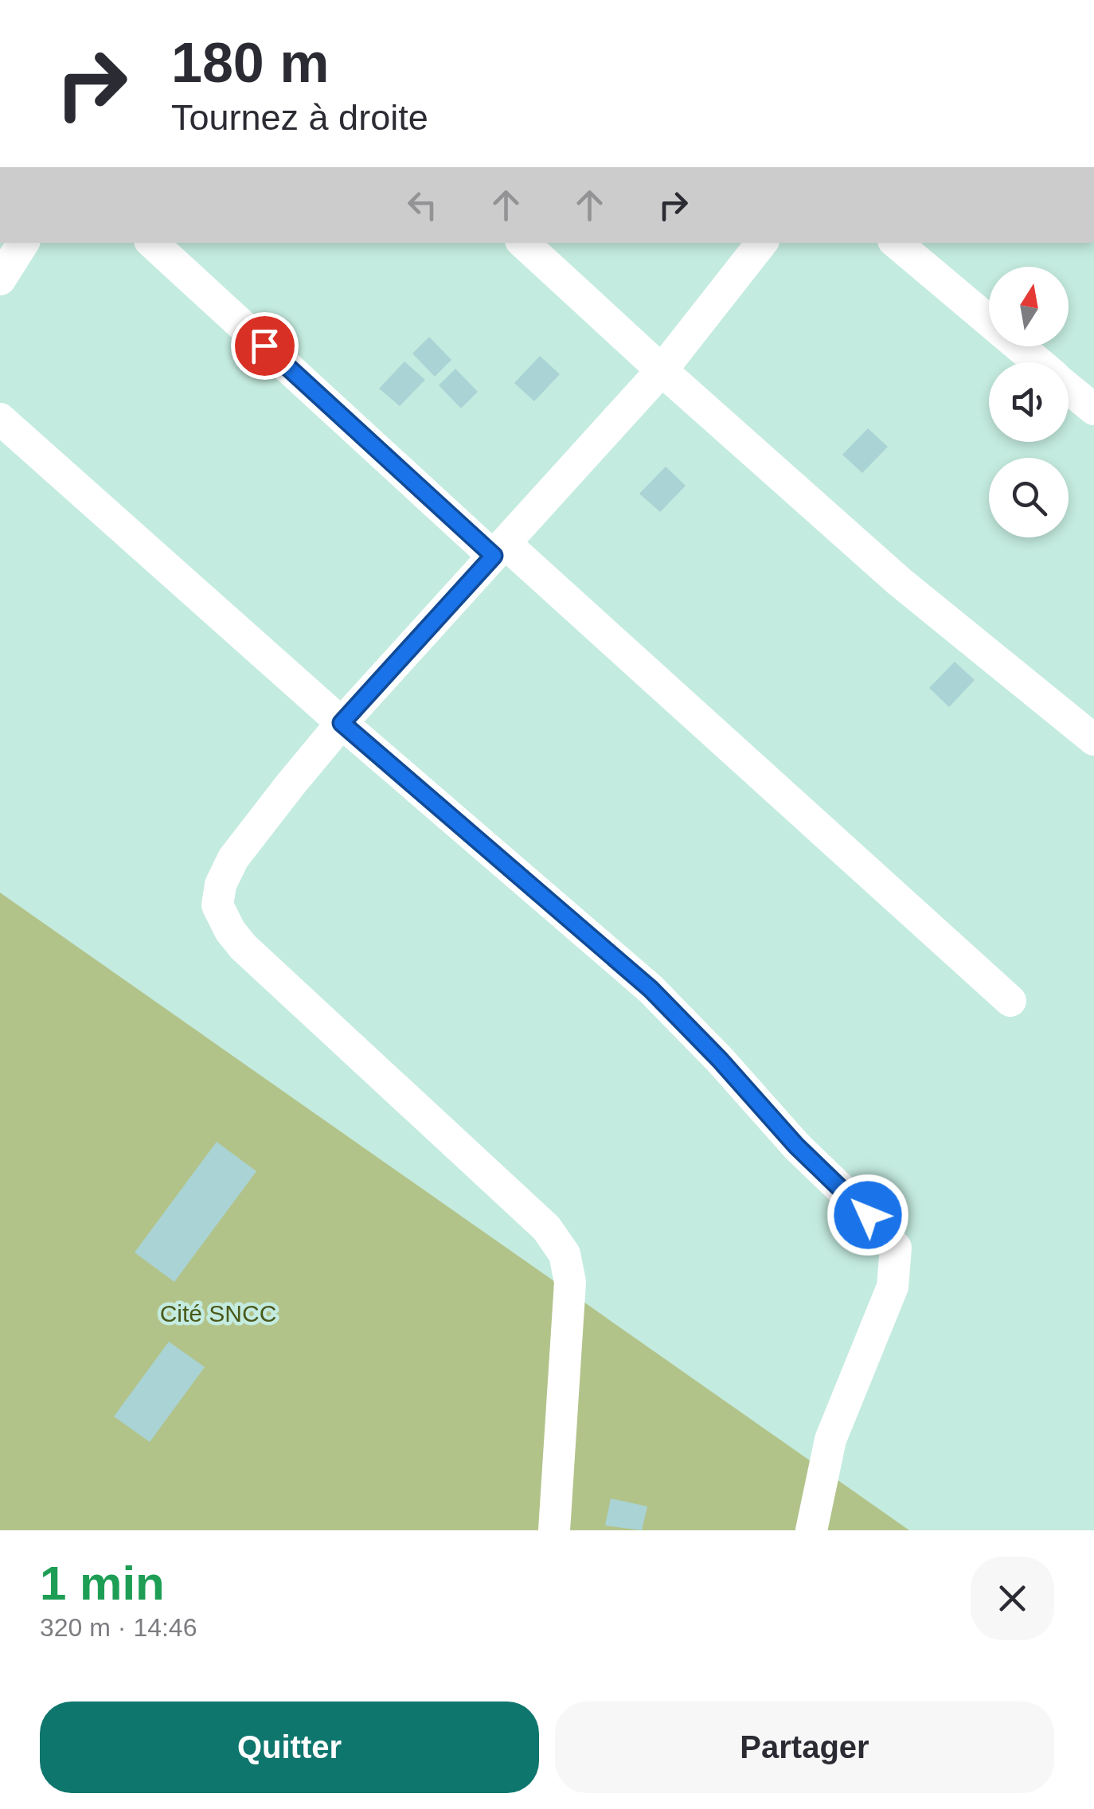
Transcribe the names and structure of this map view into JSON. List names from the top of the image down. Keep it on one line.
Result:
{"parks":["Cité SNCC"],"north":"top","page":{"turn":["180 m","Tournez à droite"],"heading":["1 min","320 m · 14:46"],"buttons":["Quitter","Partager"]}}
